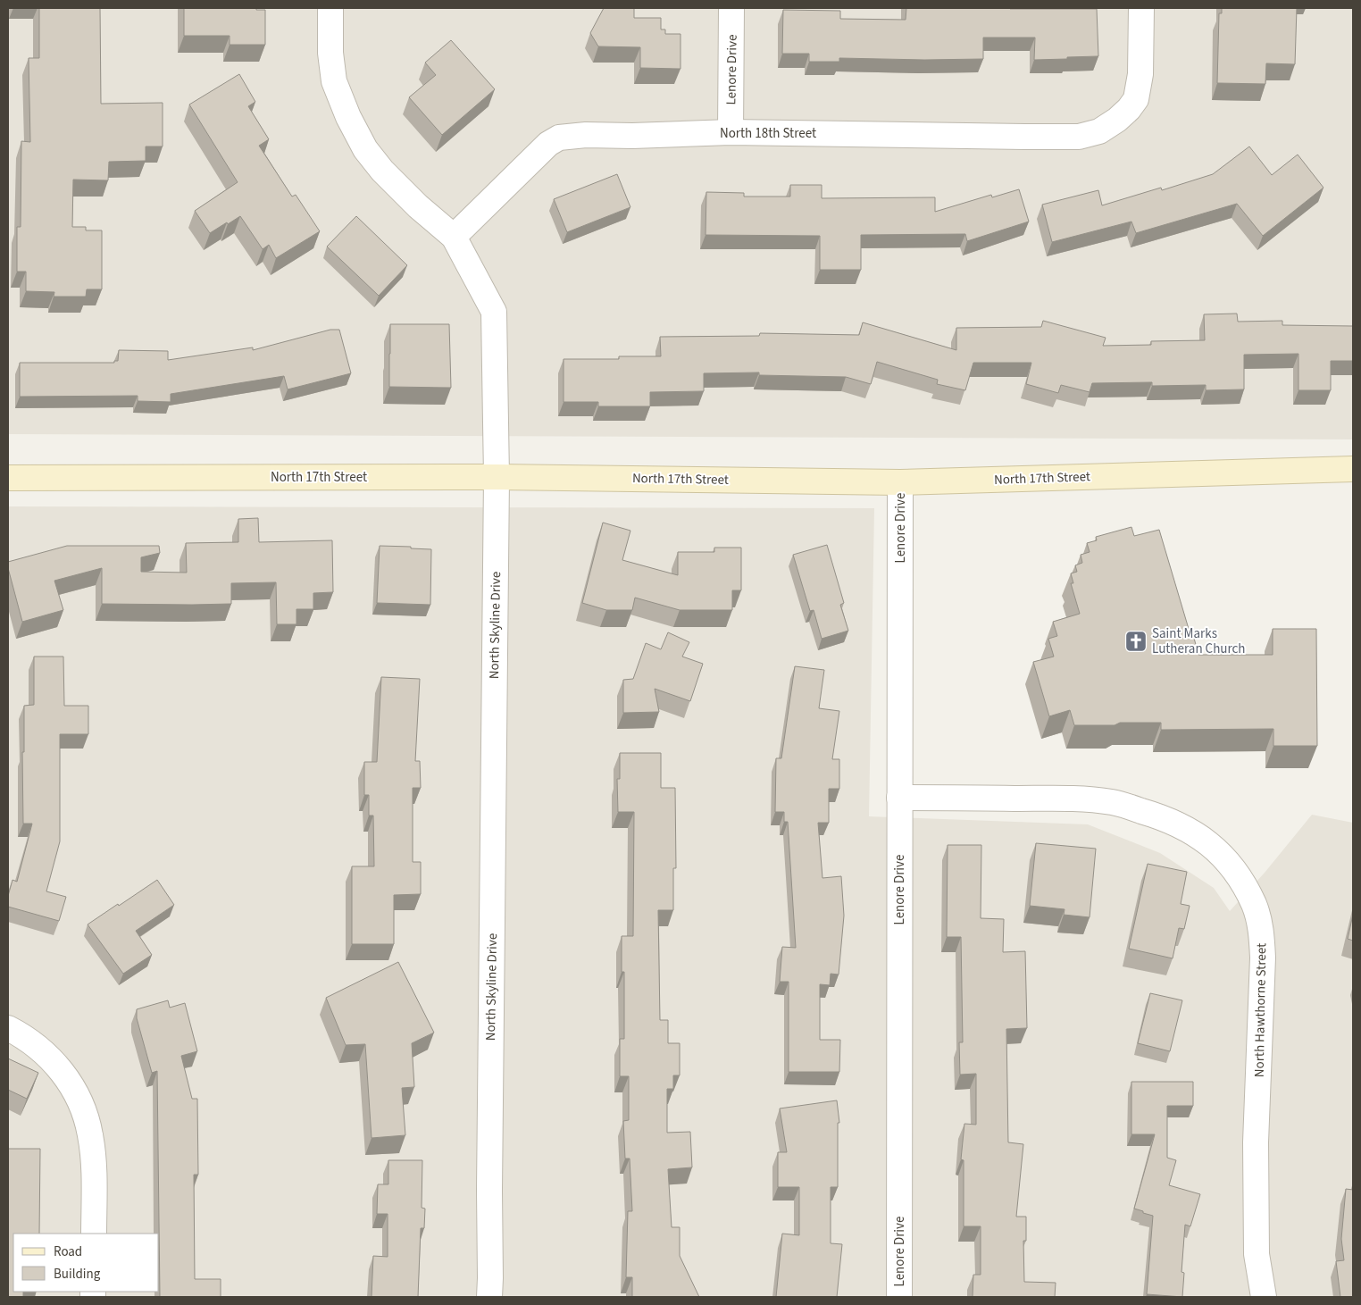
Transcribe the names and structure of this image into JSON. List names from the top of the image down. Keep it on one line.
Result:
{"streets":{"street":["Lenore Drive","North 18th Street","North 17th Street","North Skyline Drive","North Hawthorne Street"]},"crossings":[["Lenore Drive","North 18th Street"],["Lenore Drive","North 17th Street"],["Lenore Drive","North Hawthorne Street"],["North 18th Street","North Skyline Drive"],["North 17th Street","North Skyline Drive"]],"places":{"church":["Saint Marks Lutheran Church"]},"legend":["Road","Building"]}
